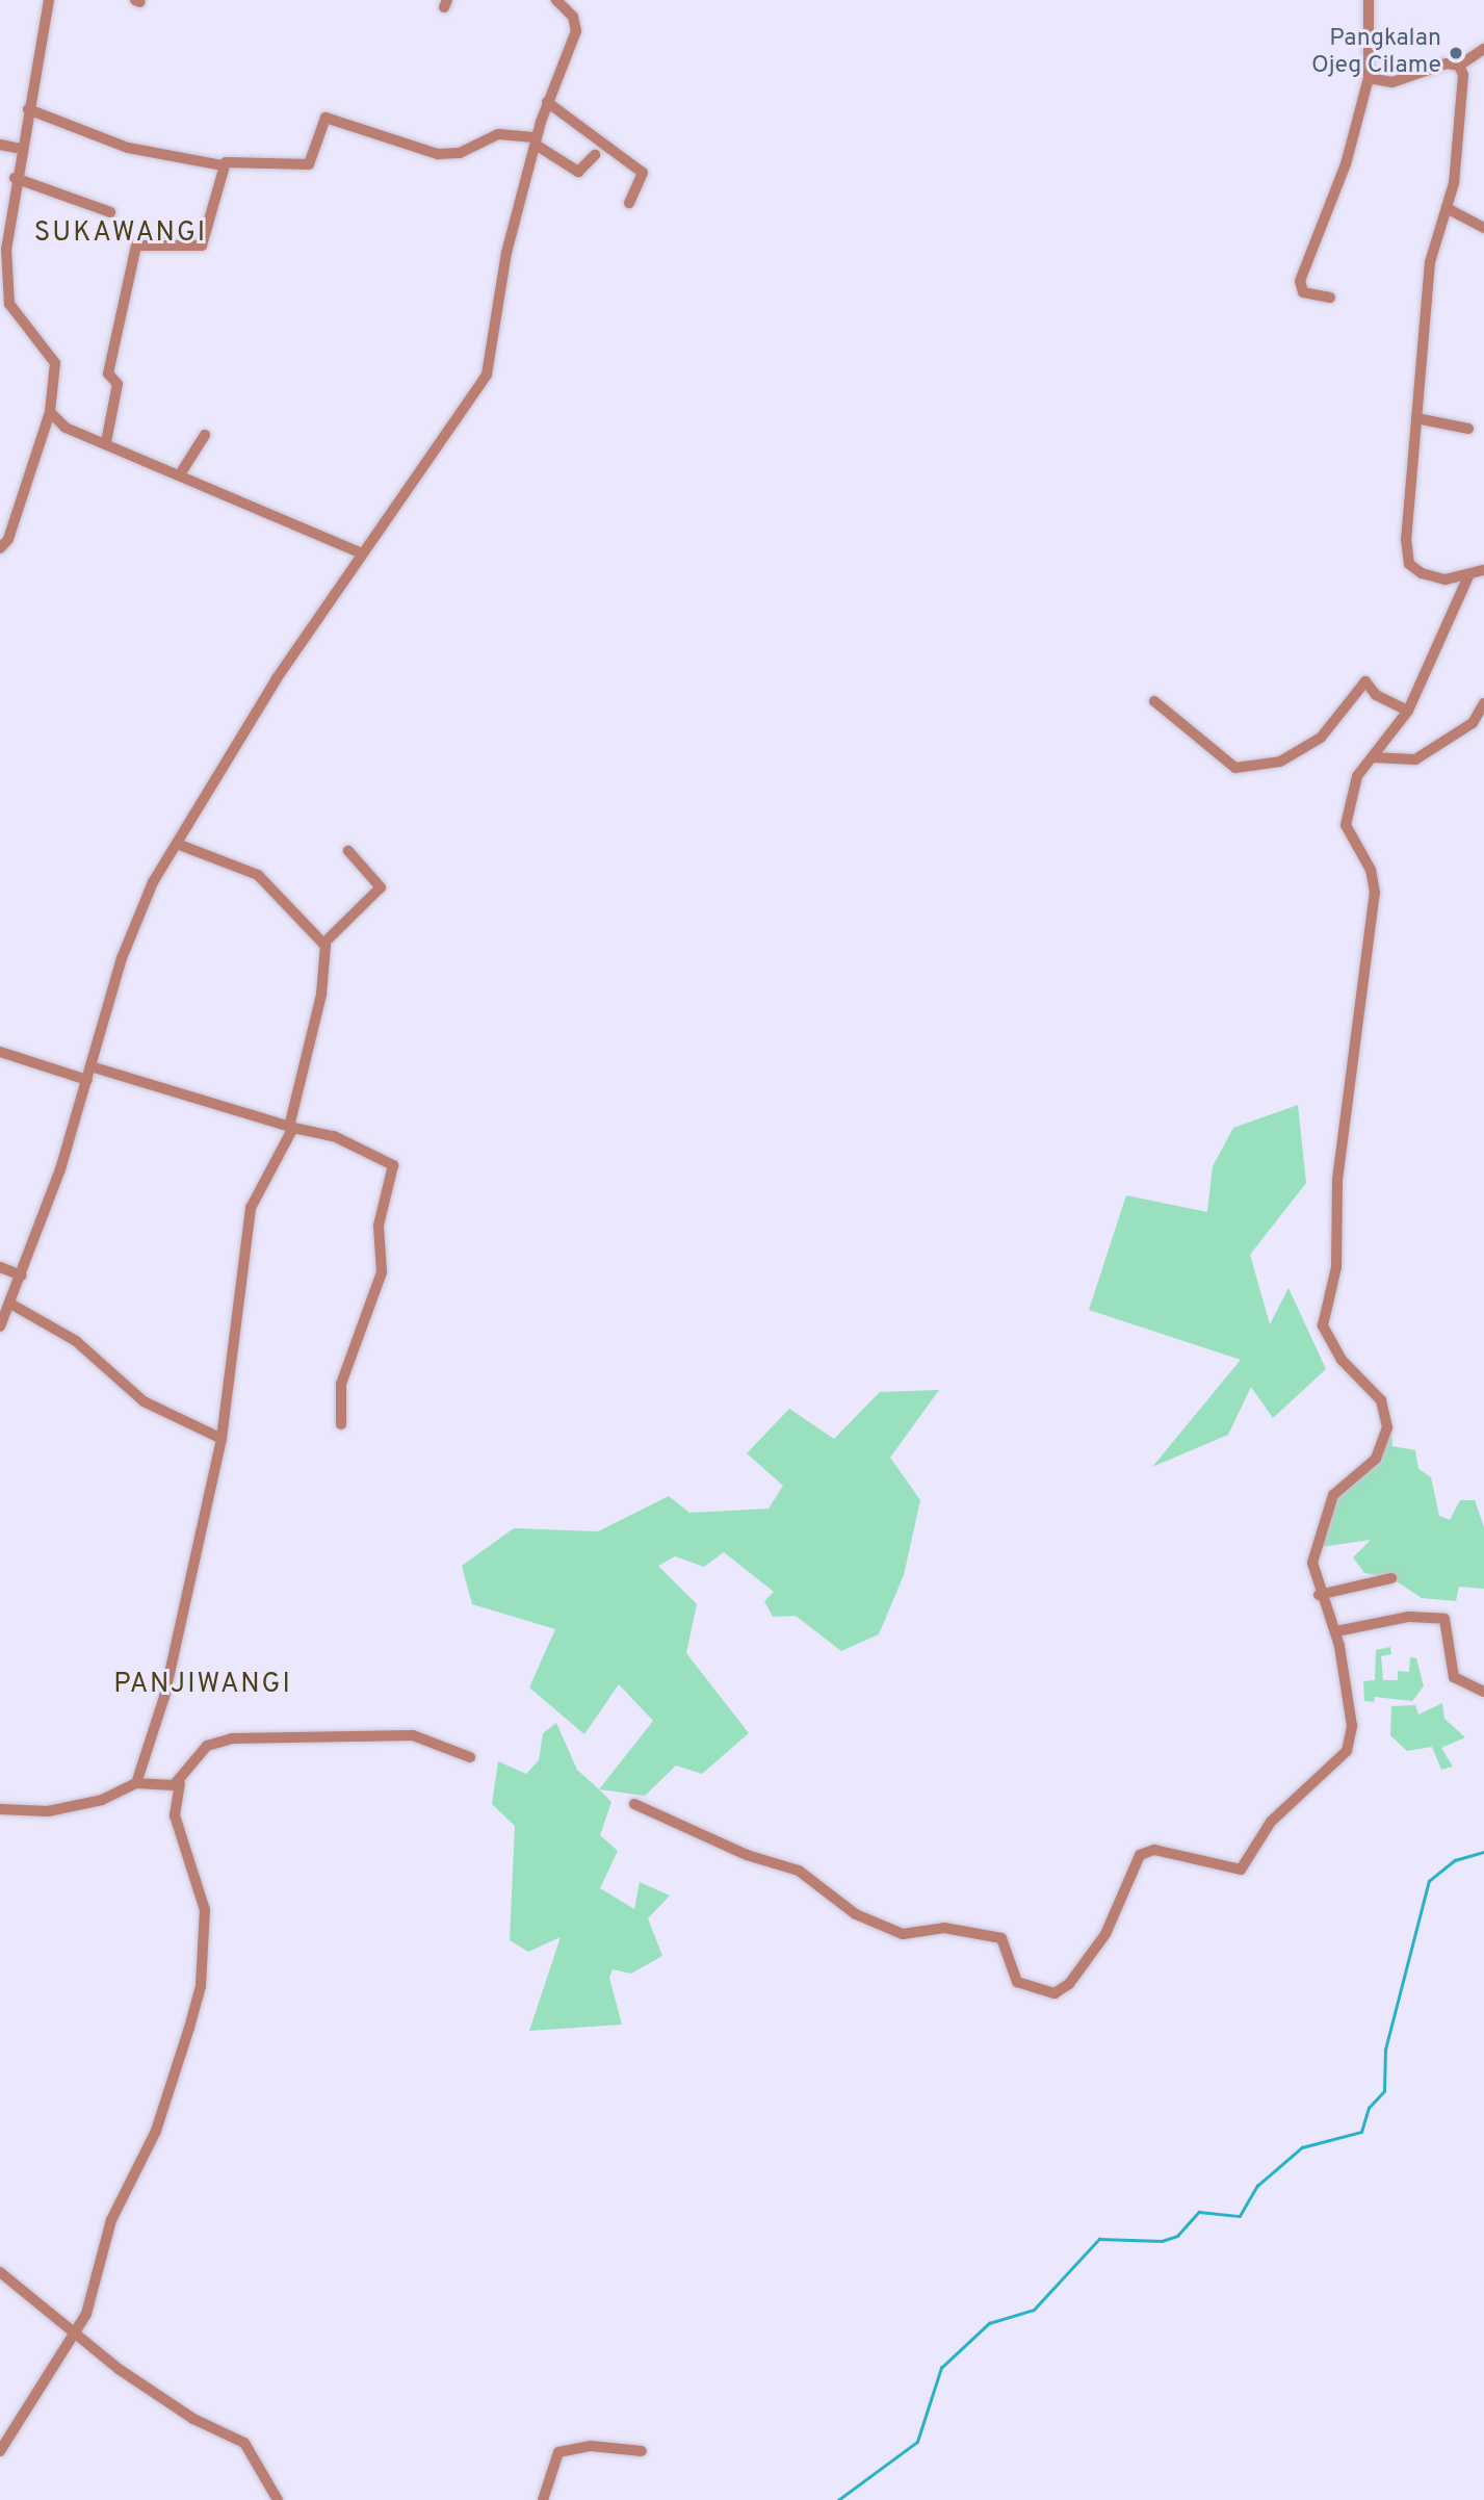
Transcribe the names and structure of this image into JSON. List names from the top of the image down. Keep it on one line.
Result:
{"districts":["SUKAWANGI","PANJIWANGI"],"places":["Pangkalan Ojeg Cilame"]}
